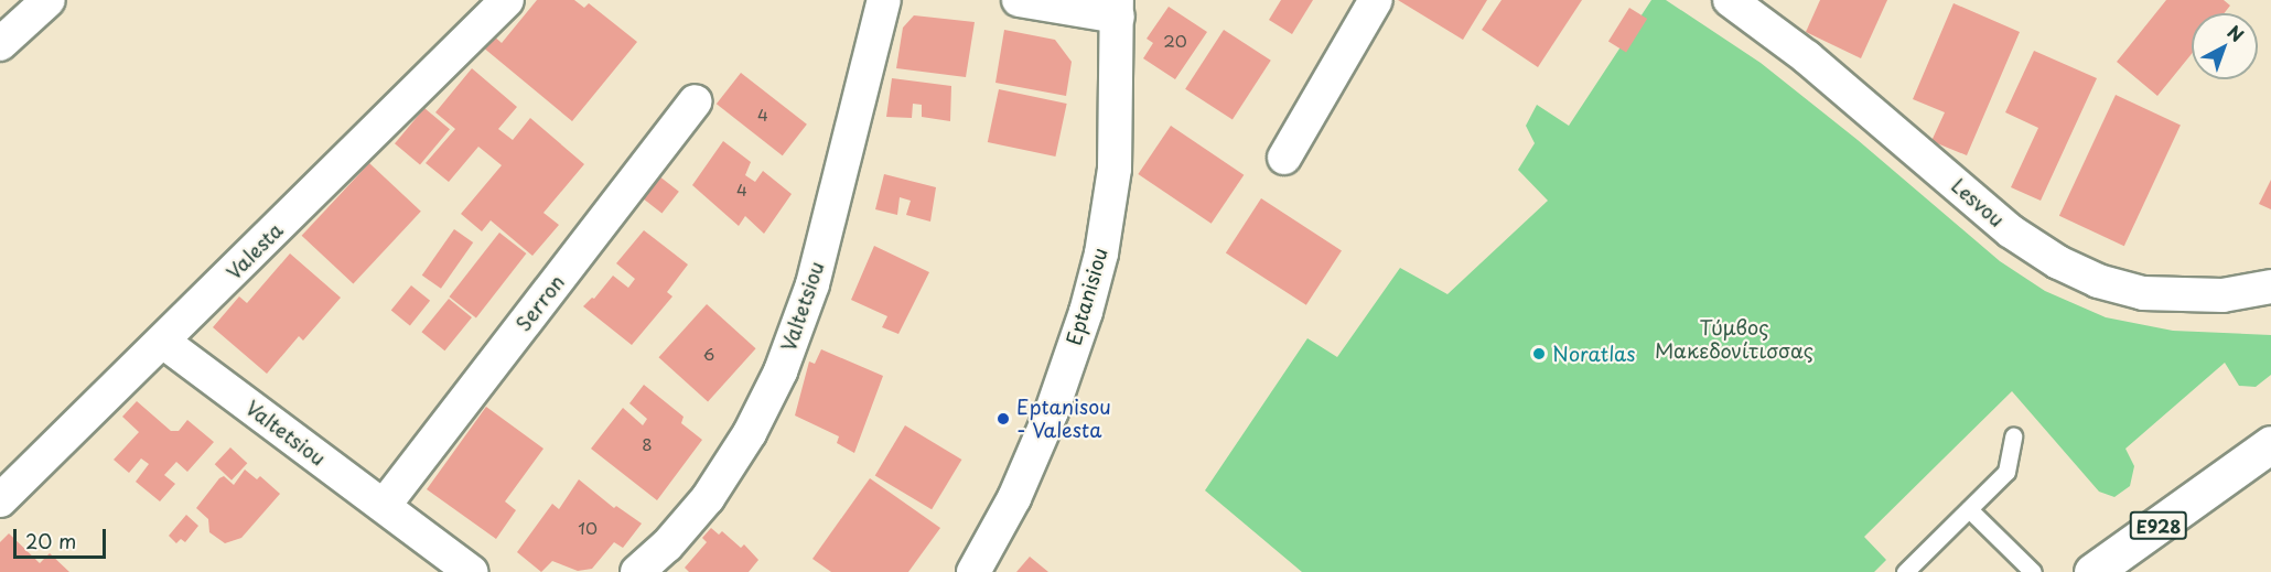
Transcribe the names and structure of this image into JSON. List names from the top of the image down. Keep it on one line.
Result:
{"streets":{"main road":["E928"],"street":["Lesvou","Valesta","Eptanisiou","Serron","Valtetsiou"]},"crossings":[["Valesta","Valtetsiou"],["Serron","Valtetsiou"]],"parks":["Τύμβος Μακεδονίτισσας"],"places":["Noratlas","Eptanisou - Valesta"],"house_numbers":["20","4","4","6","8","10"],"scale_bar":"20 m","north":"top right"}
